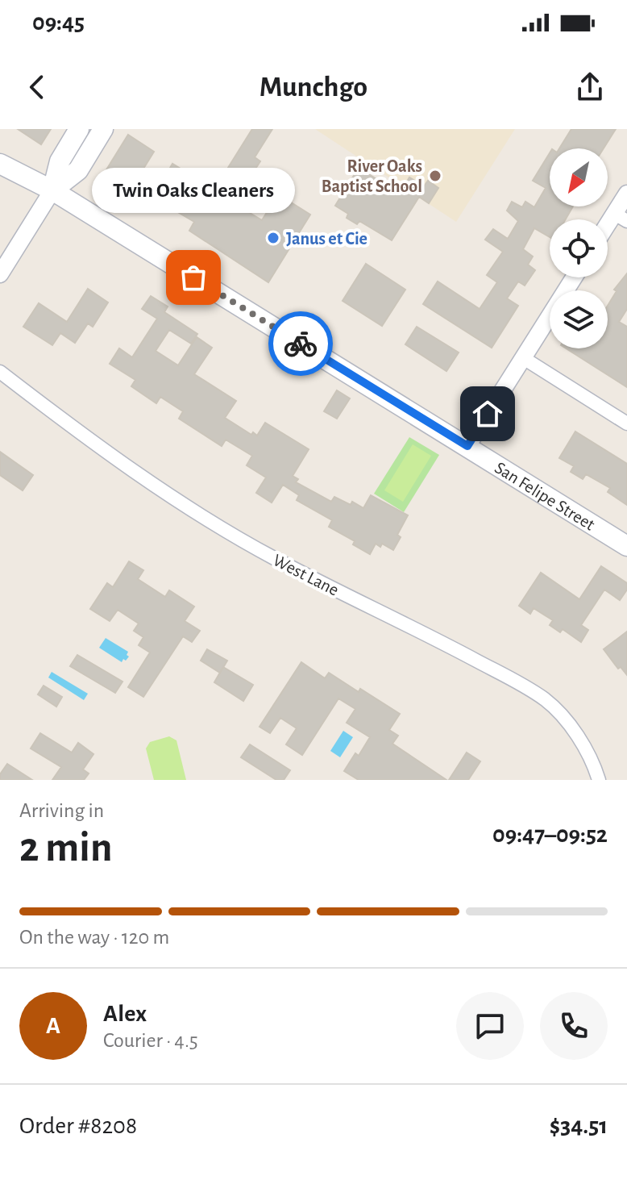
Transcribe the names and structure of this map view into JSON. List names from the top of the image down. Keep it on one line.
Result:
{"streets":{"main road":["San Felipe Street"],"street":["West Lane"]},"places":["River Oaks Baptist School","Janus et Cie","Twin Oaks Cleaners"],"north":"bottom left","page":{"status":"09:45","header":"Munchgo","bubble":"Twin Oaks Cleaners","heading":["2 min","Arriving in","09:47–09:52"],"panel":["Alex","Courier · 4.5","Order #8208","$34.51"],"bar":"On the way · 120 m","round":"A"}}
